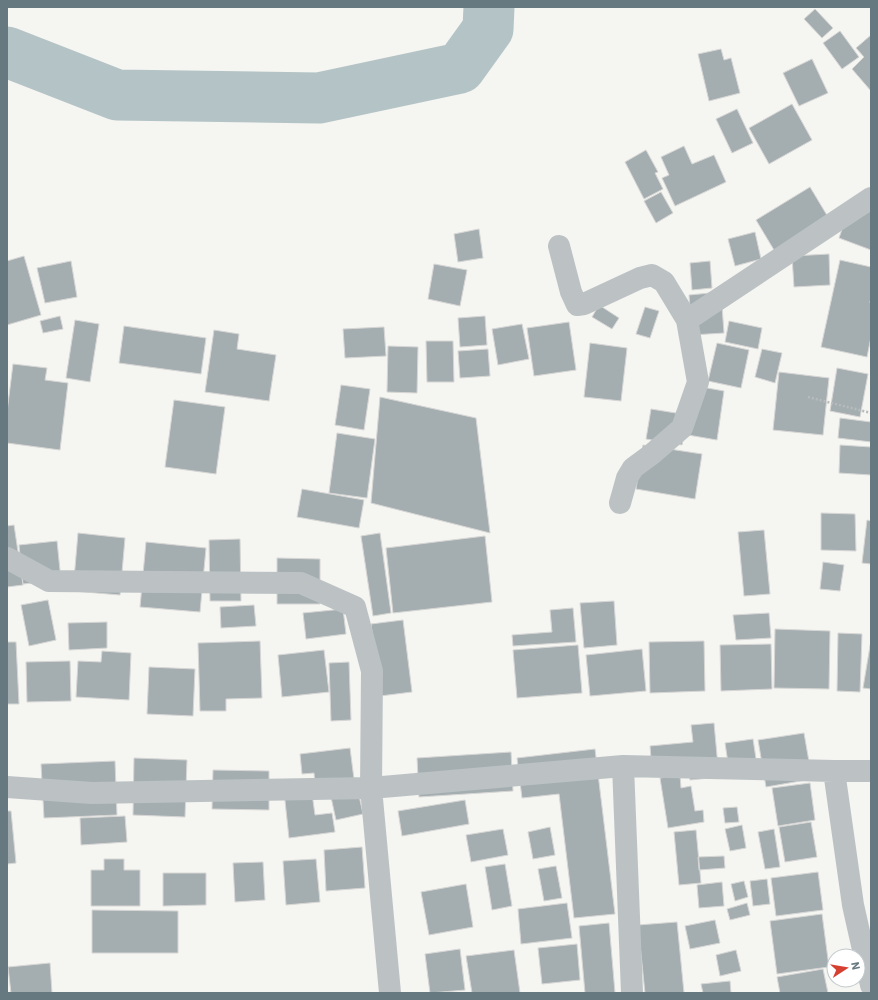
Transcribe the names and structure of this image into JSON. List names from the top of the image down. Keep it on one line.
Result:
{"north":"right"}
